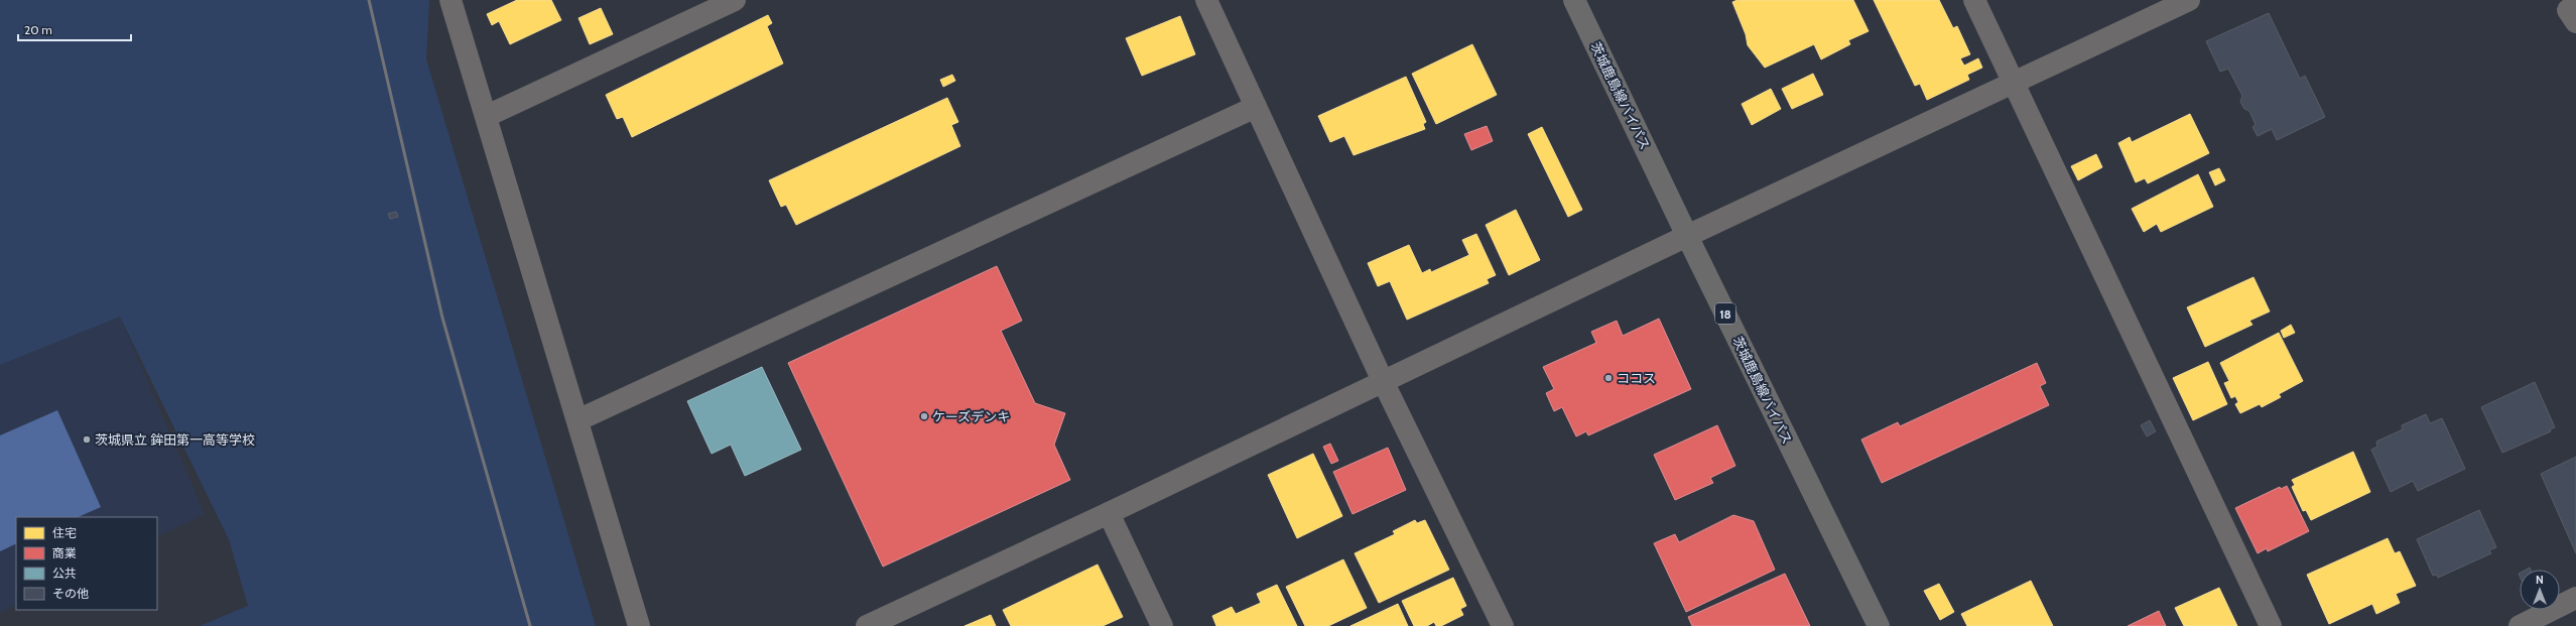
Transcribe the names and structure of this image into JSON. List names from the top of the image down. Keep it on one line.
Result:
{"streets":{"main road":["茨城鹿島線バイパス","18"]},"places":["ココス","ケーズデンキ","茨城県立 鉾田第一高等学校"],"legend":["住宅","商業","公共","その他"],"scale_bar":"20 m","north":"top"}
